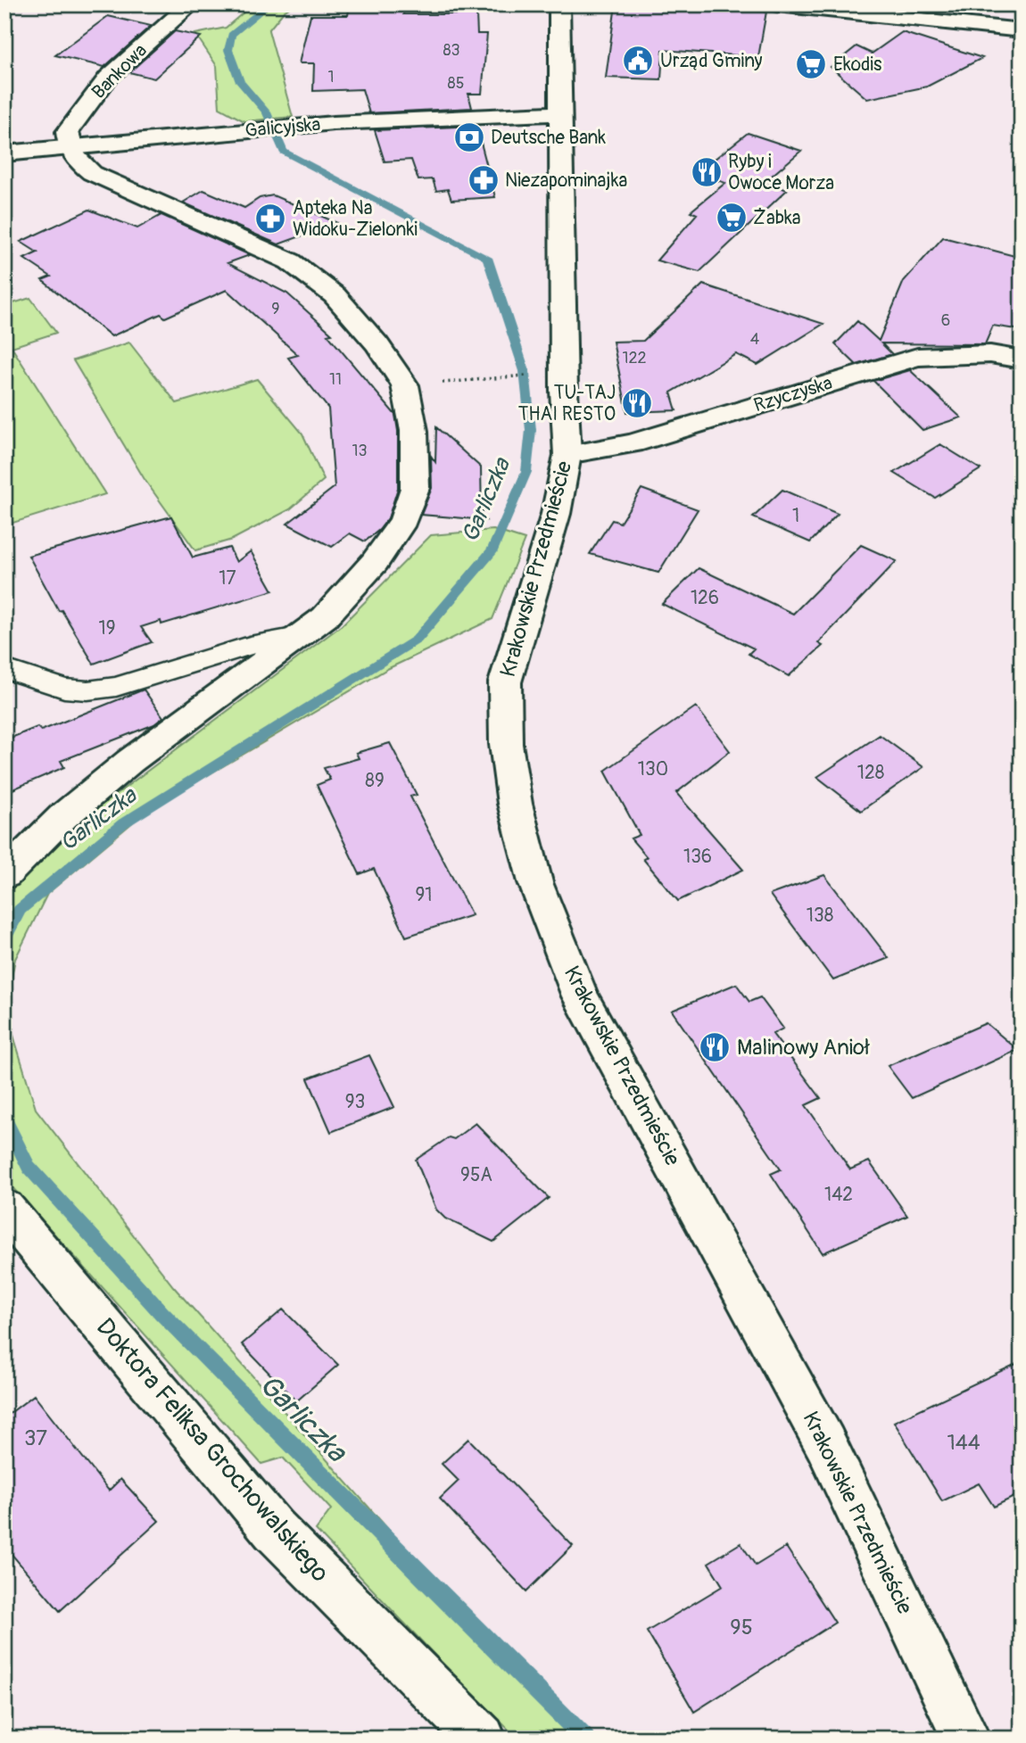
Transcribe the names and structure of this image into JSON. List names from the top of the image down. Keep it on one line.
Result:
{"streets":{"street":["Bankowa","Galicyjska","Rzyczyska","Krakowskie Przedmieście","Doktora Feliksa Grochowalskiego"]},"crossings":[["Bankowa","Galicyjska"],["Galicyjska","Krakowskie Przedmieście"],["Rzyczyska","Krakowskie Przedmieście"]],"water":["Garliczka"],"places":{"public building":["Urząd Gminy"],"supermarket":["Ekodis","Żabka"],"bank":["Deutsche Bank"],"restaurant":["Ryby i Owoce Morza","TU-TAJ THAI RESTO","Malinowy Anioł"],"pharmacy":["Niezapominajka","Apteka Na Widoku-Zielonki"]},"house_numbers":["83","1","85","9","6","4","122","11","13","1","17","126","19","130","128","89","136","91","138","93","95A","142","37","144","95"]}
